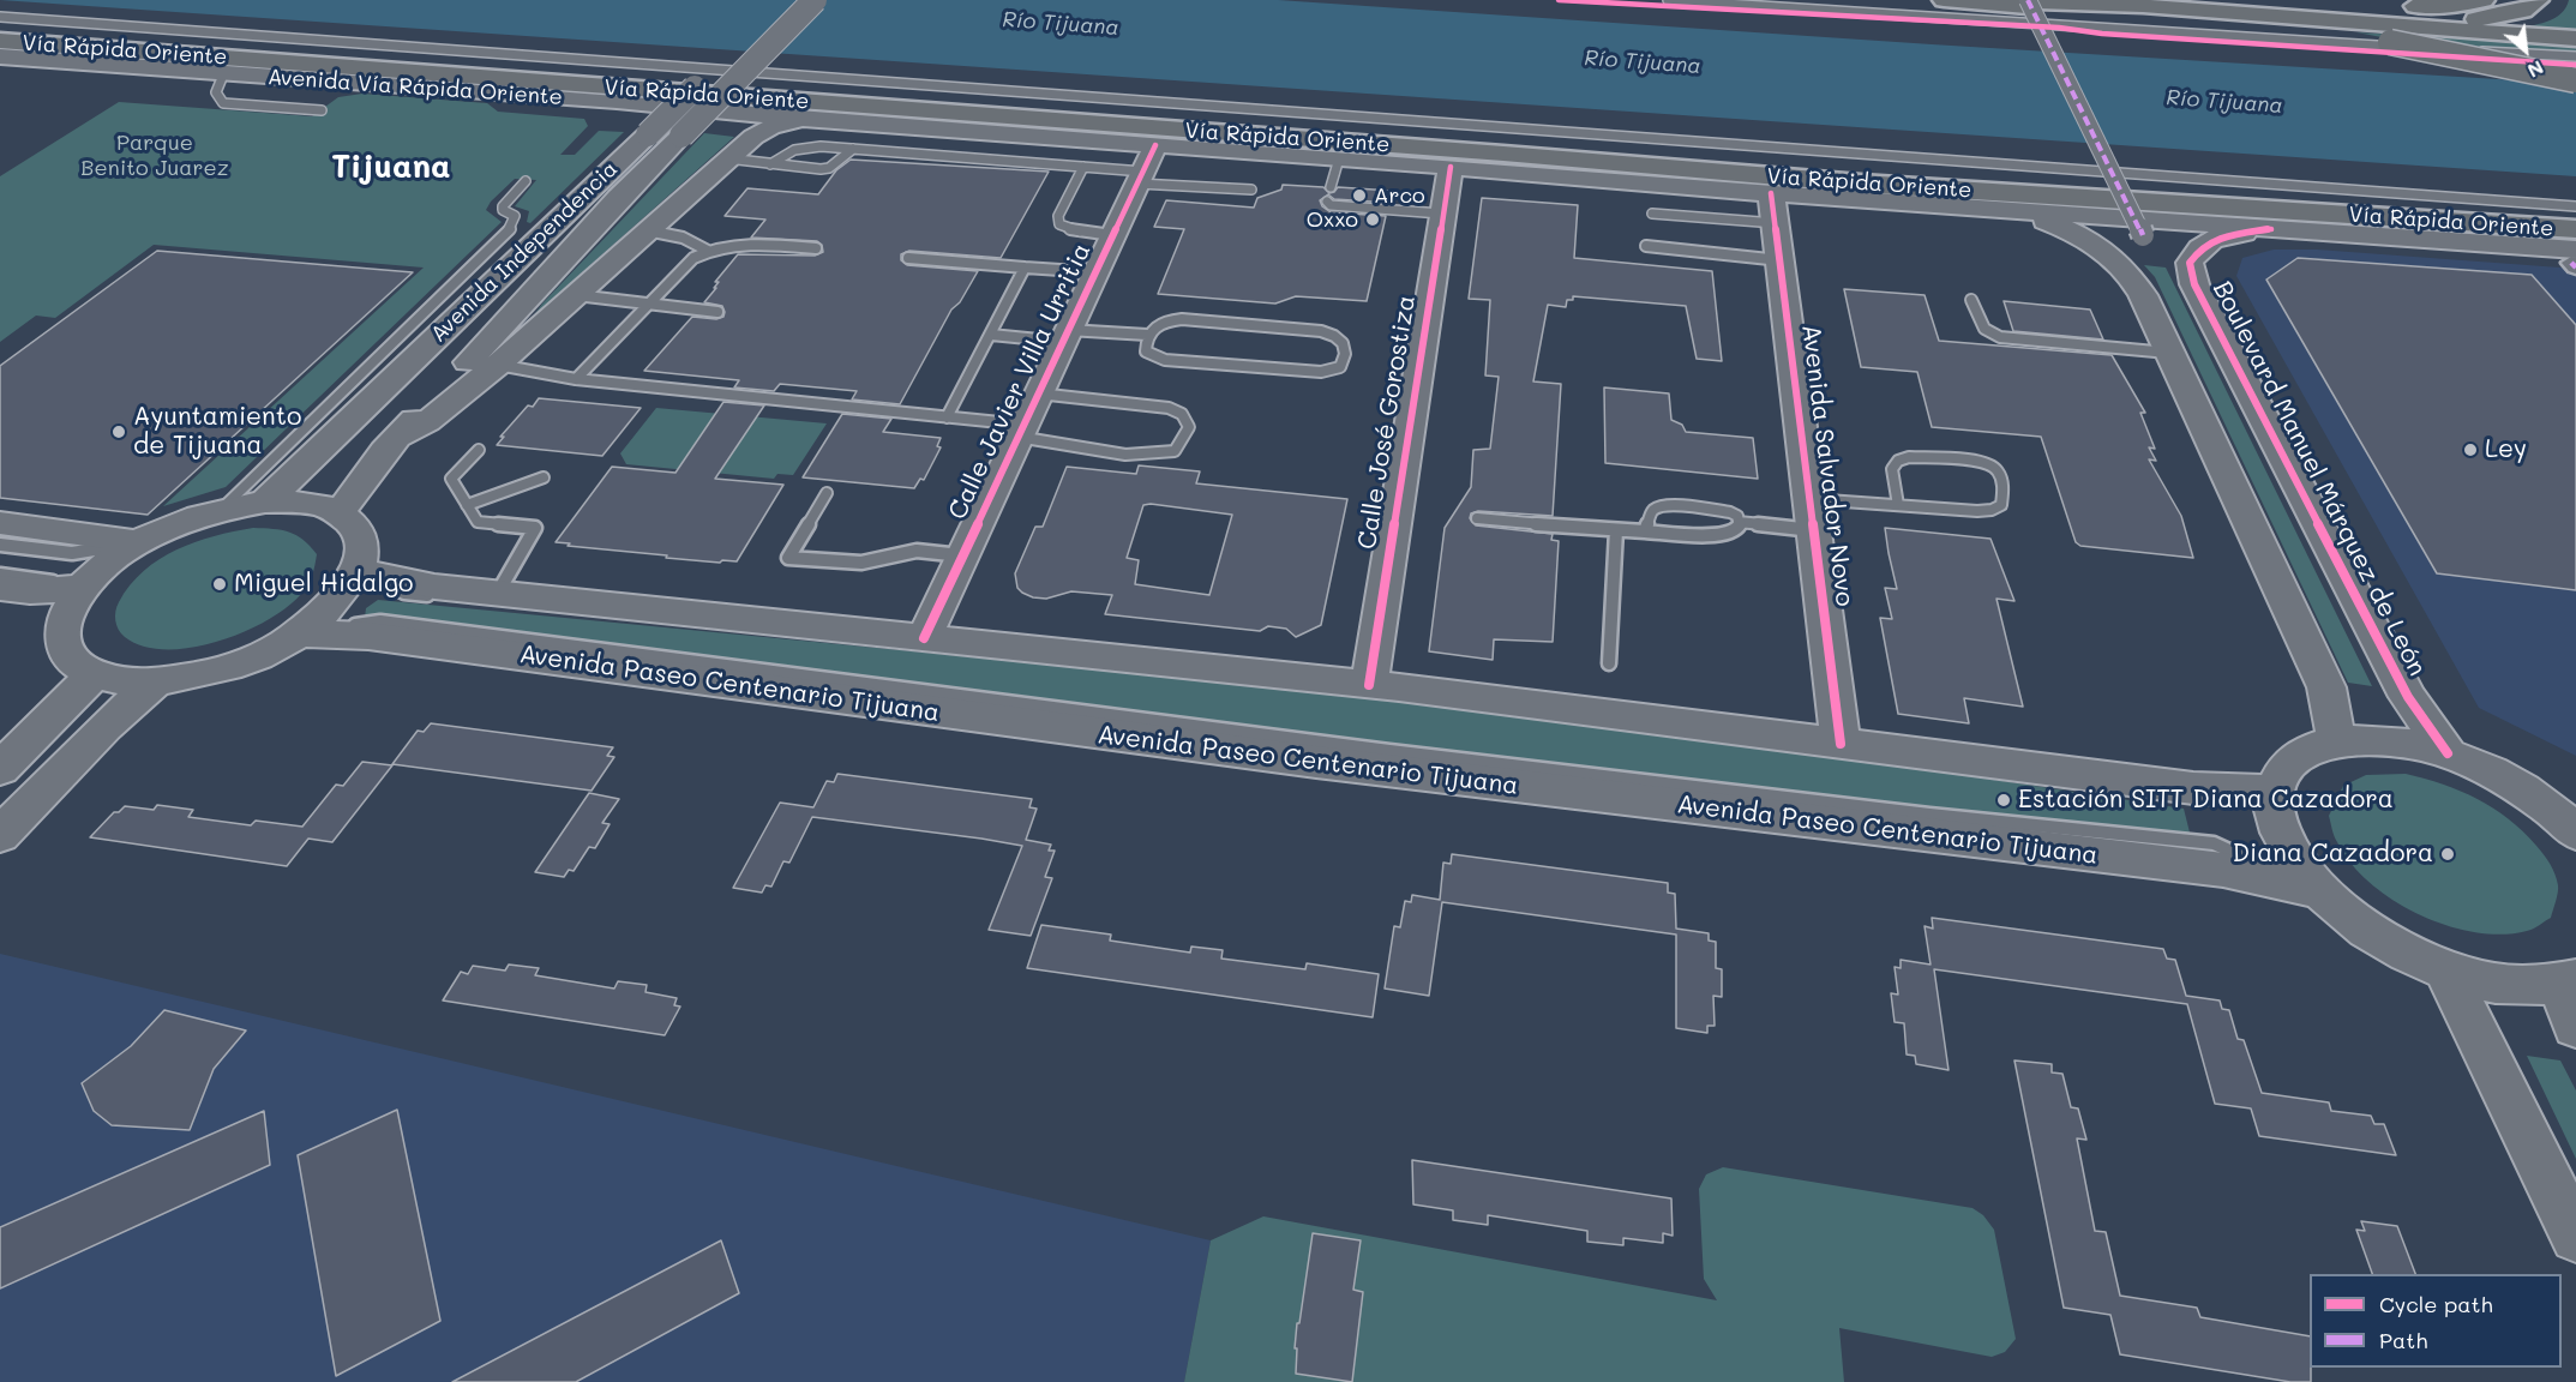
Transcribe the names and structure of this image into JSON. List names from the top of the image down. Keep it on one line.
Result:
{"streets":{"highway":["Vía Rápida Oriente"],"main road":["Avenida Vía Rápida Oriente","Avenida Independencia","Calle Javier Villa Urritia","Calle José Gorostiza","Avenida Salvador Novo","Boulevard Manuel Márquez de León","Avenida Paseo Centenario Tijuana"]},"crossings":[["Vía Rápida Oriente","Avenida Vía Rápida Oriente"],["Vía Rápida Oriente","Boulevard Manuel Márquez de León"],["Avenida Vía Rápida Oriente","Calle Javier Villa Urritia"],["Avenida Vía Rápida Oriente","Calle José Gorostiza"],["Avenida Vía Rápida Oriente","Avenida Salvador Novo"]],"districts":["Tijuana"],"water":["Río Tijuana"],"parks":["Parque Benito Juarez"],"places":["Arco","Oxxo","Ayuntamiento de Tijuana","Ley","Miguel Hidalgo","Estación SITT Diana Cazadora","Diana Cazadora"],"legend":["Cycle path","Path"],"north":"bottom right"}
